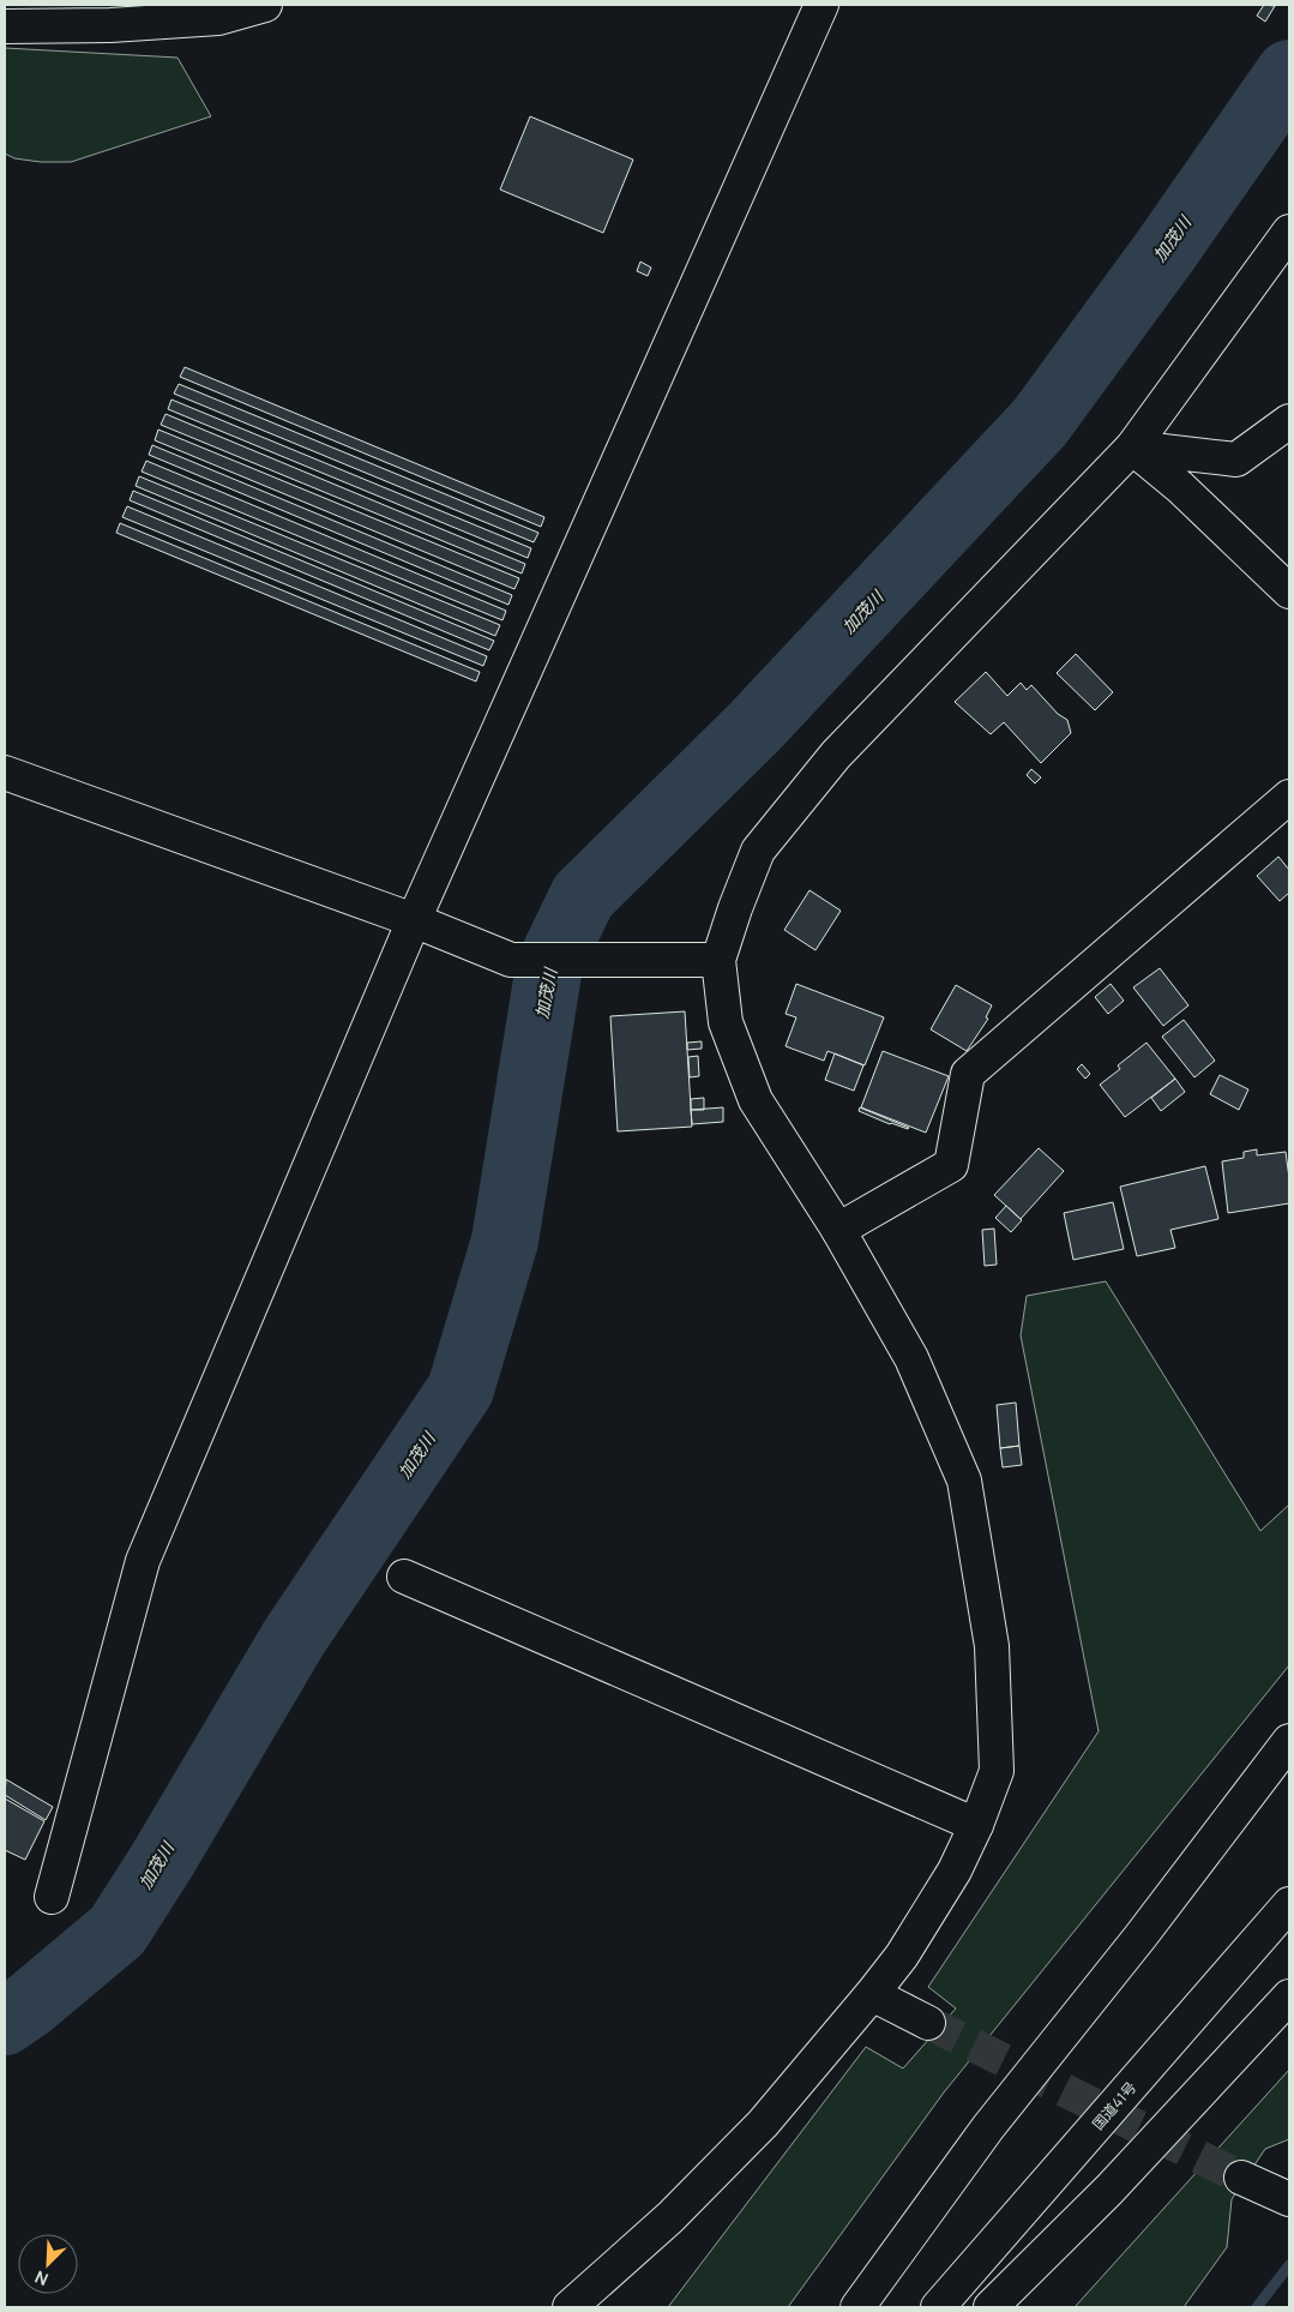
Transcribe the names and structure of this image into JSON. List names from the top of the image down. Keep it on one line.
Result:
{"streets":{"main road":["国道41号"]},"water":["加茂川"],"north":"bottom left"}
